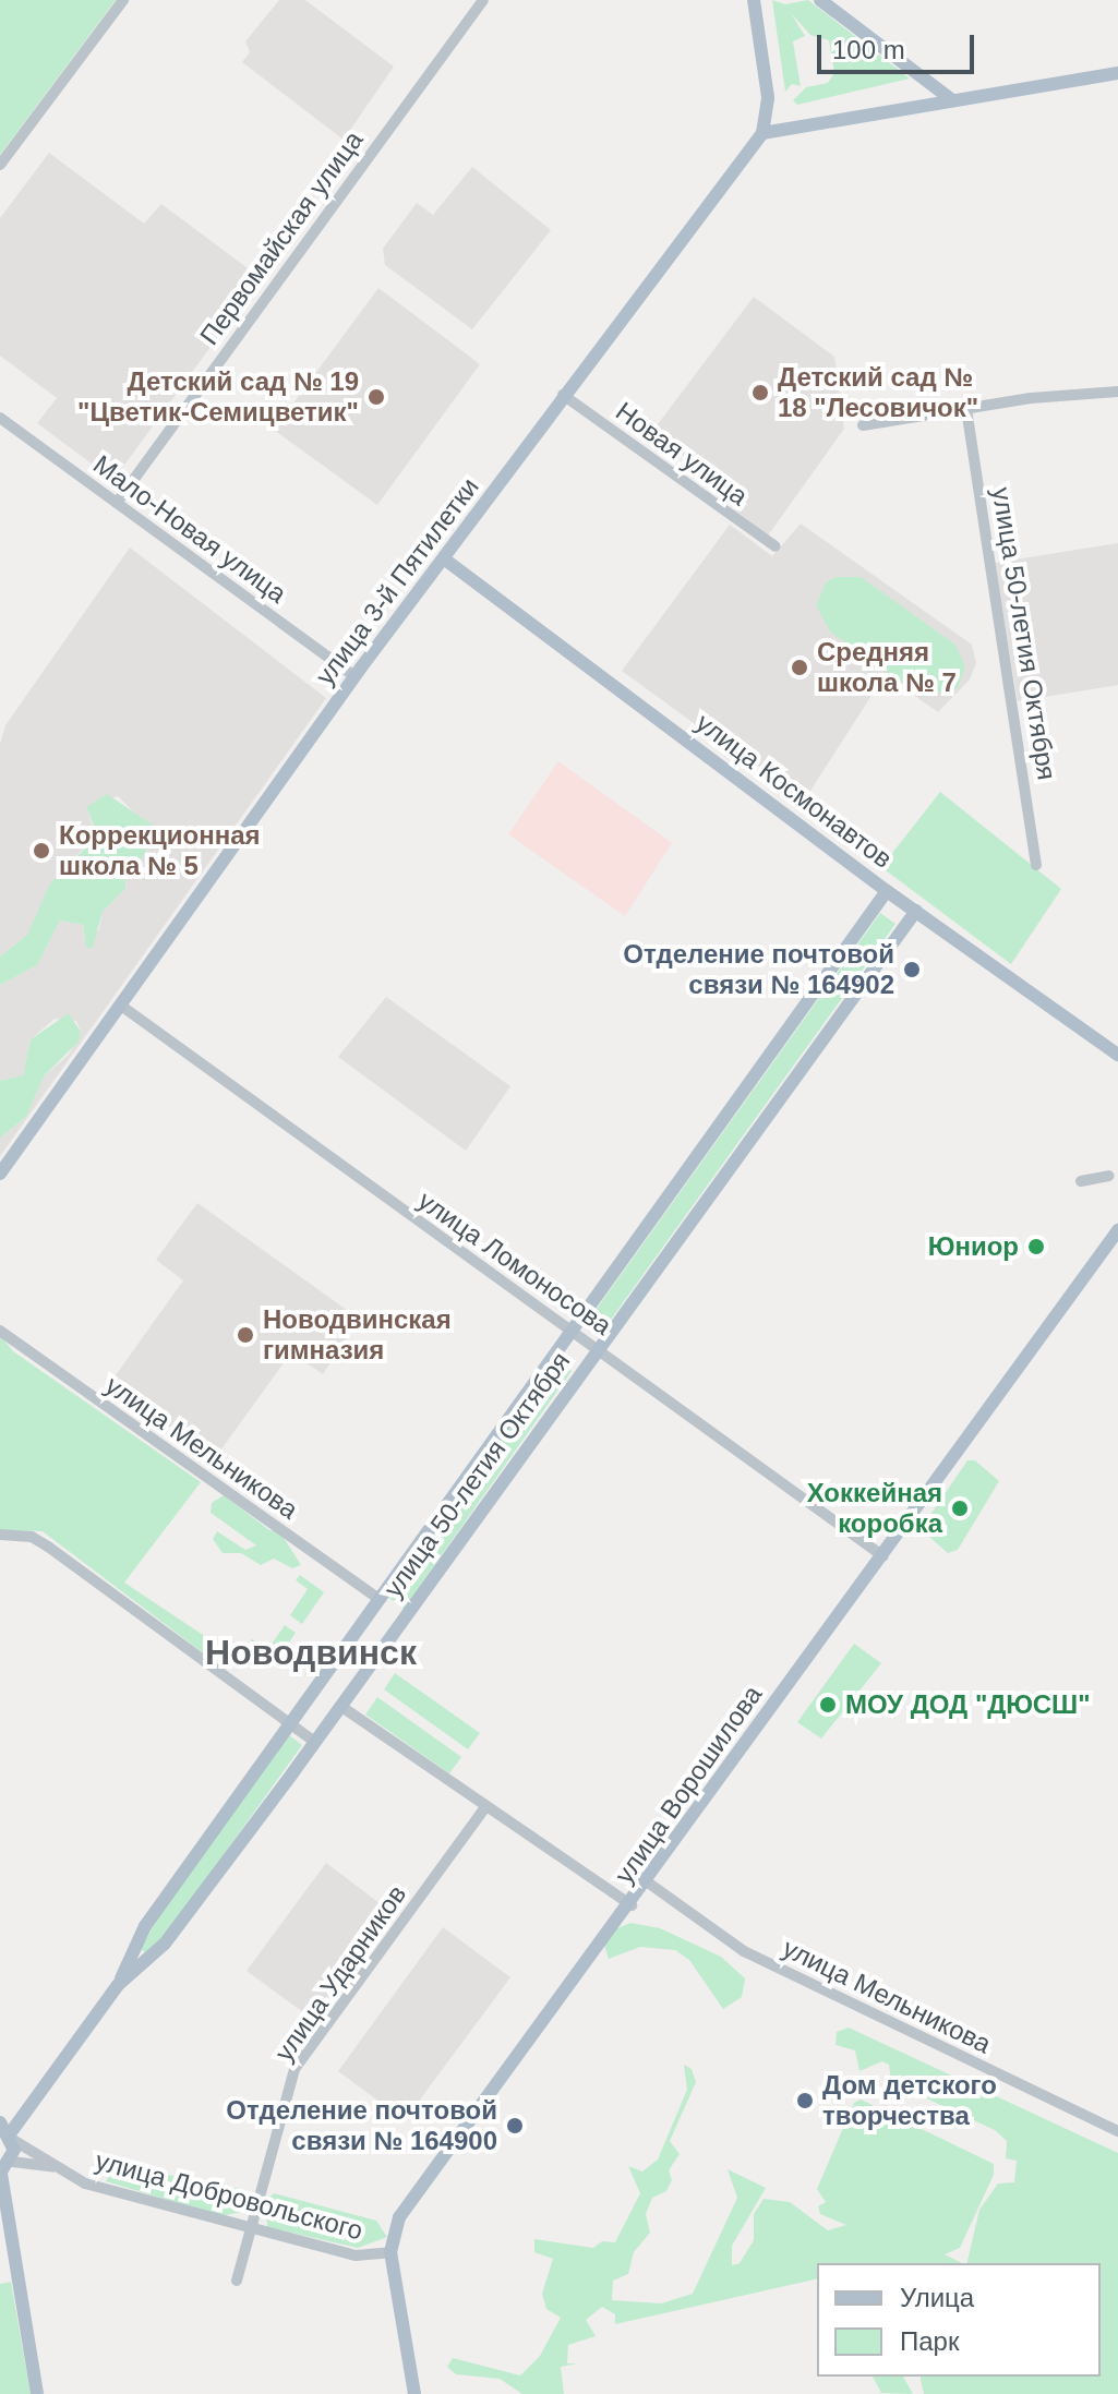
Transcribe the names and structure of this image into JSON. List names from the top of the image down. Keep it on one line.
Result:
{"streets":{"main road":["улица 3-й Пятилетки","улица 50-летия Октября","улица Космонавтов","улица Ворошилова"],"street":["Первомайская улица","Новая улица","Мало-Новая улица","улица Ломоносова","улица Мельникова","улица Ударников","улица Добровольского"]},"crossings":[["Первомайская улица","Мало-Новая улица"],["Новая улица","улица 3-й Пятилетки"],["Мало-Новая улица","улица 3-й Пятилетки"],["улица 3-й Пятилетки","улица Космонавтов"],["улица 3-й Пятилетки","улица Ломоносова"],["улица 50-летия Октября","улица Космонавтов"],["улица 50-летия Октября","улица Ломоносова"],["улица 50-летия Октября","улица Мельникова"],["улица 50-летия Октября","улица Добровольского"],["улица Ломоносова","улица Ворошилова"],["улица Мельникова","улица Ворошилова"],["улица Ворошилова","улица Добровольского"],["улица Ударников","улица Добровольского"]],"districts":["Новодвинск"],"places":["Детский сад № 18 \"Лесовичок\"","Детский сад № 19 \"Цветик-Семицветик\"","Средняя школа № 7","Коррекционная школа № 5","Отделение почтовой связи № 164902","Юниор","Новодвинская гимназия","Хоккейная коробка","МОУ ДОД \"ДЮСШ\"","Дом детского творчества","Отделение почтовой связи № 164900"],"legend":["Улица","Парк"],"scale_bar":"100 m"}
